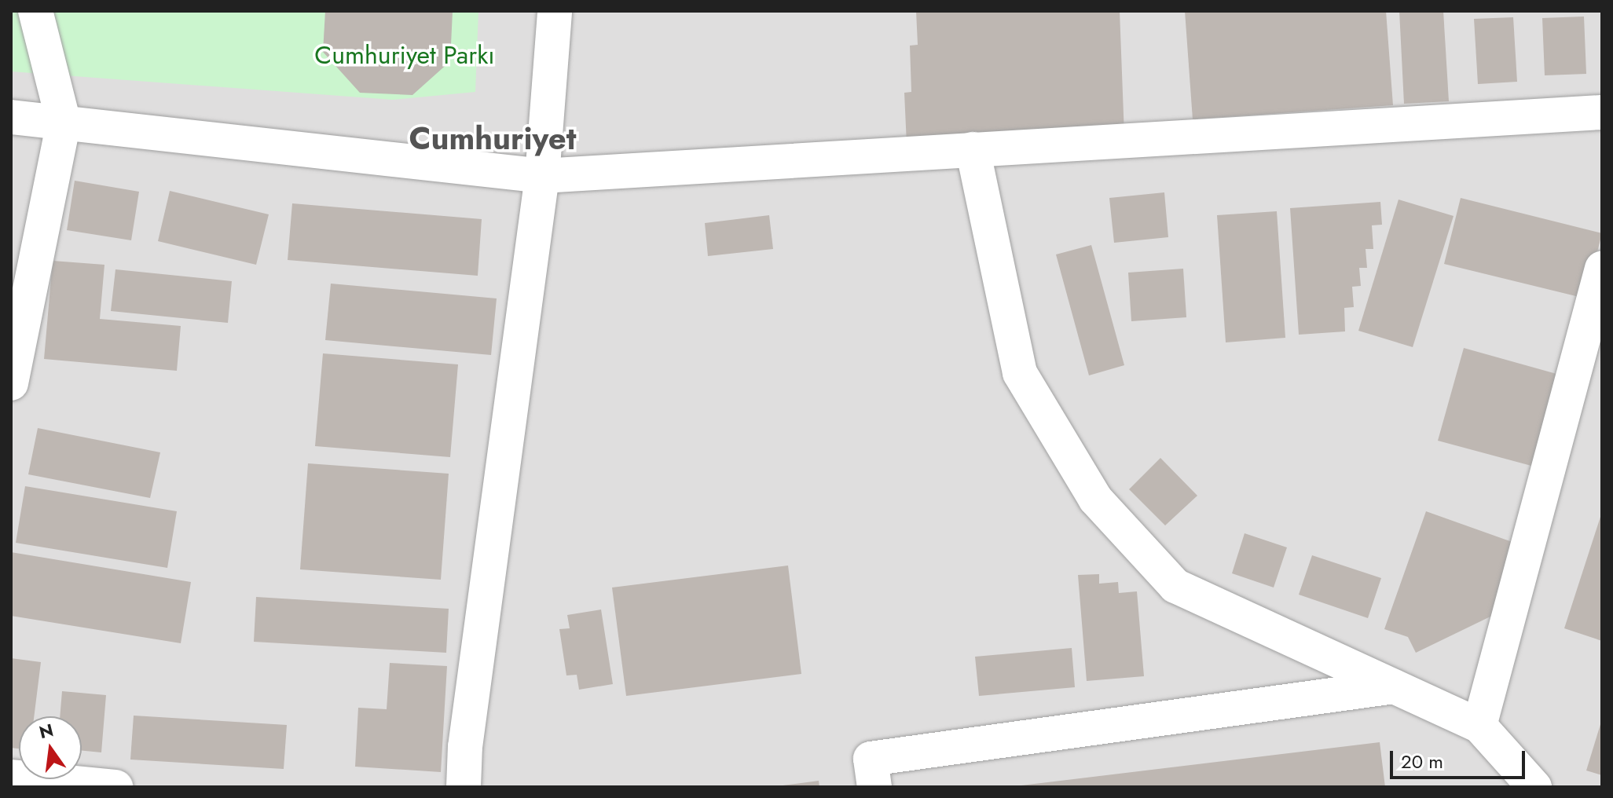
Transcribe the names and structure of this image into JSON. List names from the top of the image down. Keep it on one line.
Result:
{"districts":["Cumhuriyet"],"parks":["Cumhuriyet Parkı"],"scale_bar":"20 m","north":"top"}
